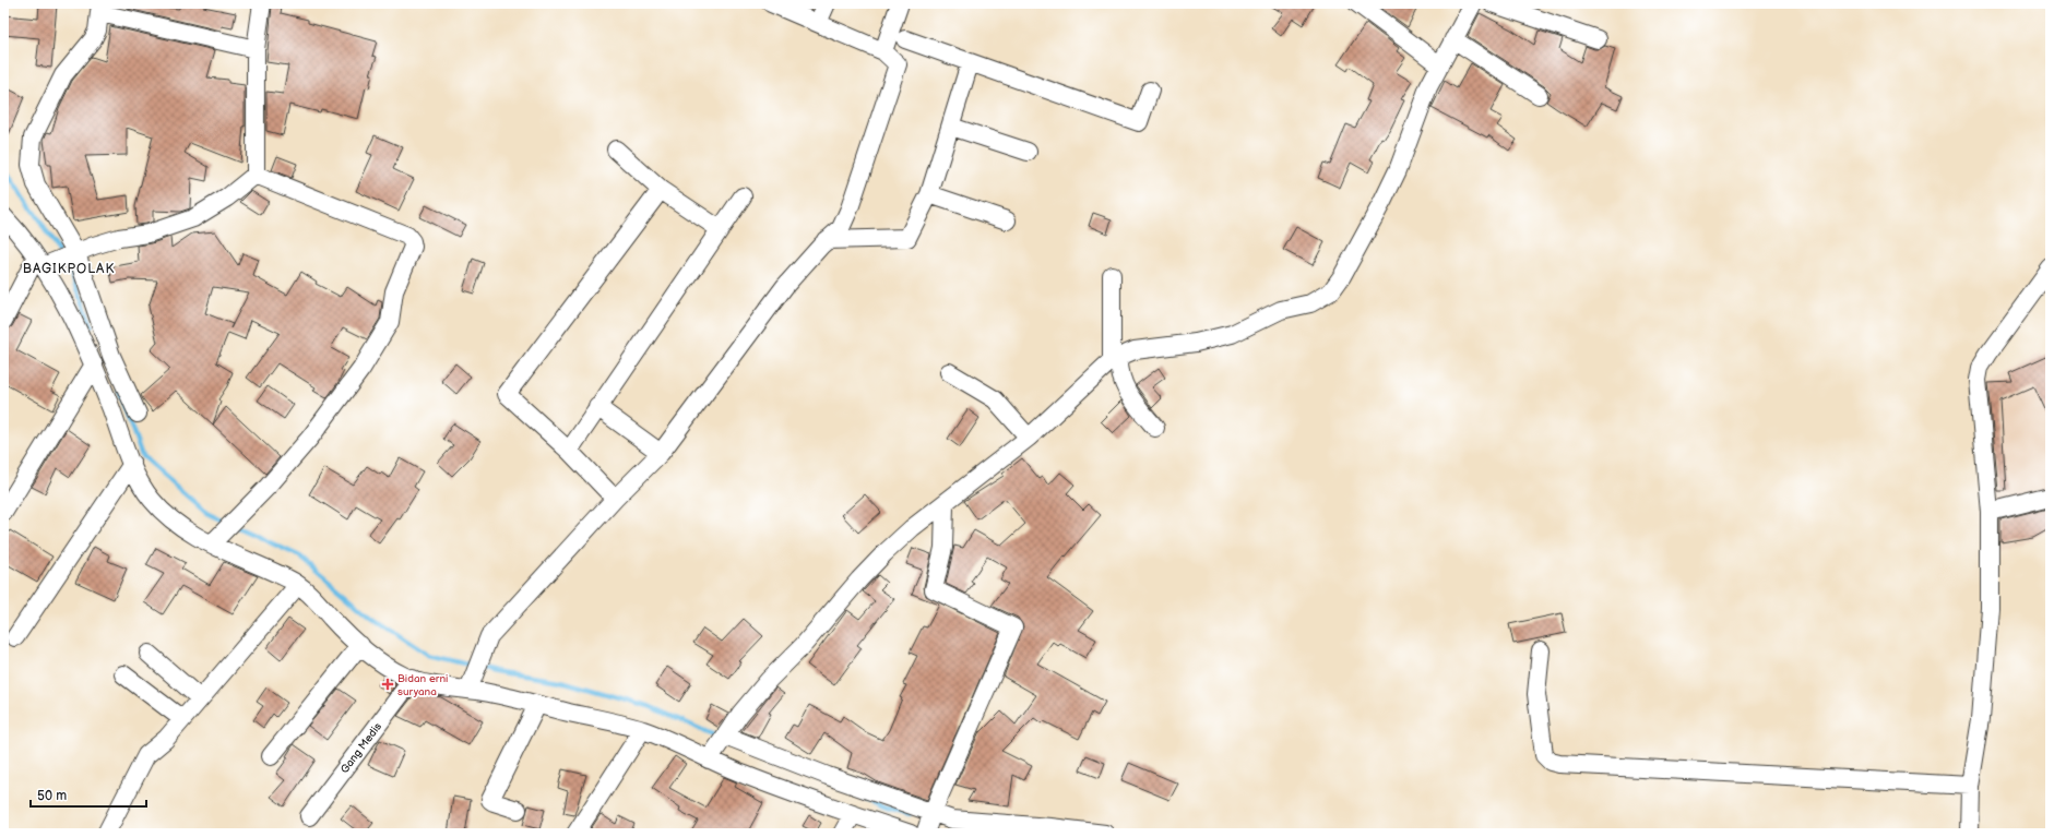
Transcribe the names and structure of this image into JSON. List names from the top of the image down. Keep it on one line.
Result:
{"streets":{"street":["Gang Medis"]},"districts":["BAGIKPOLAK"],"places":{"health":["Bidan erni suryana"]},"scale_bar":"50 m"}
